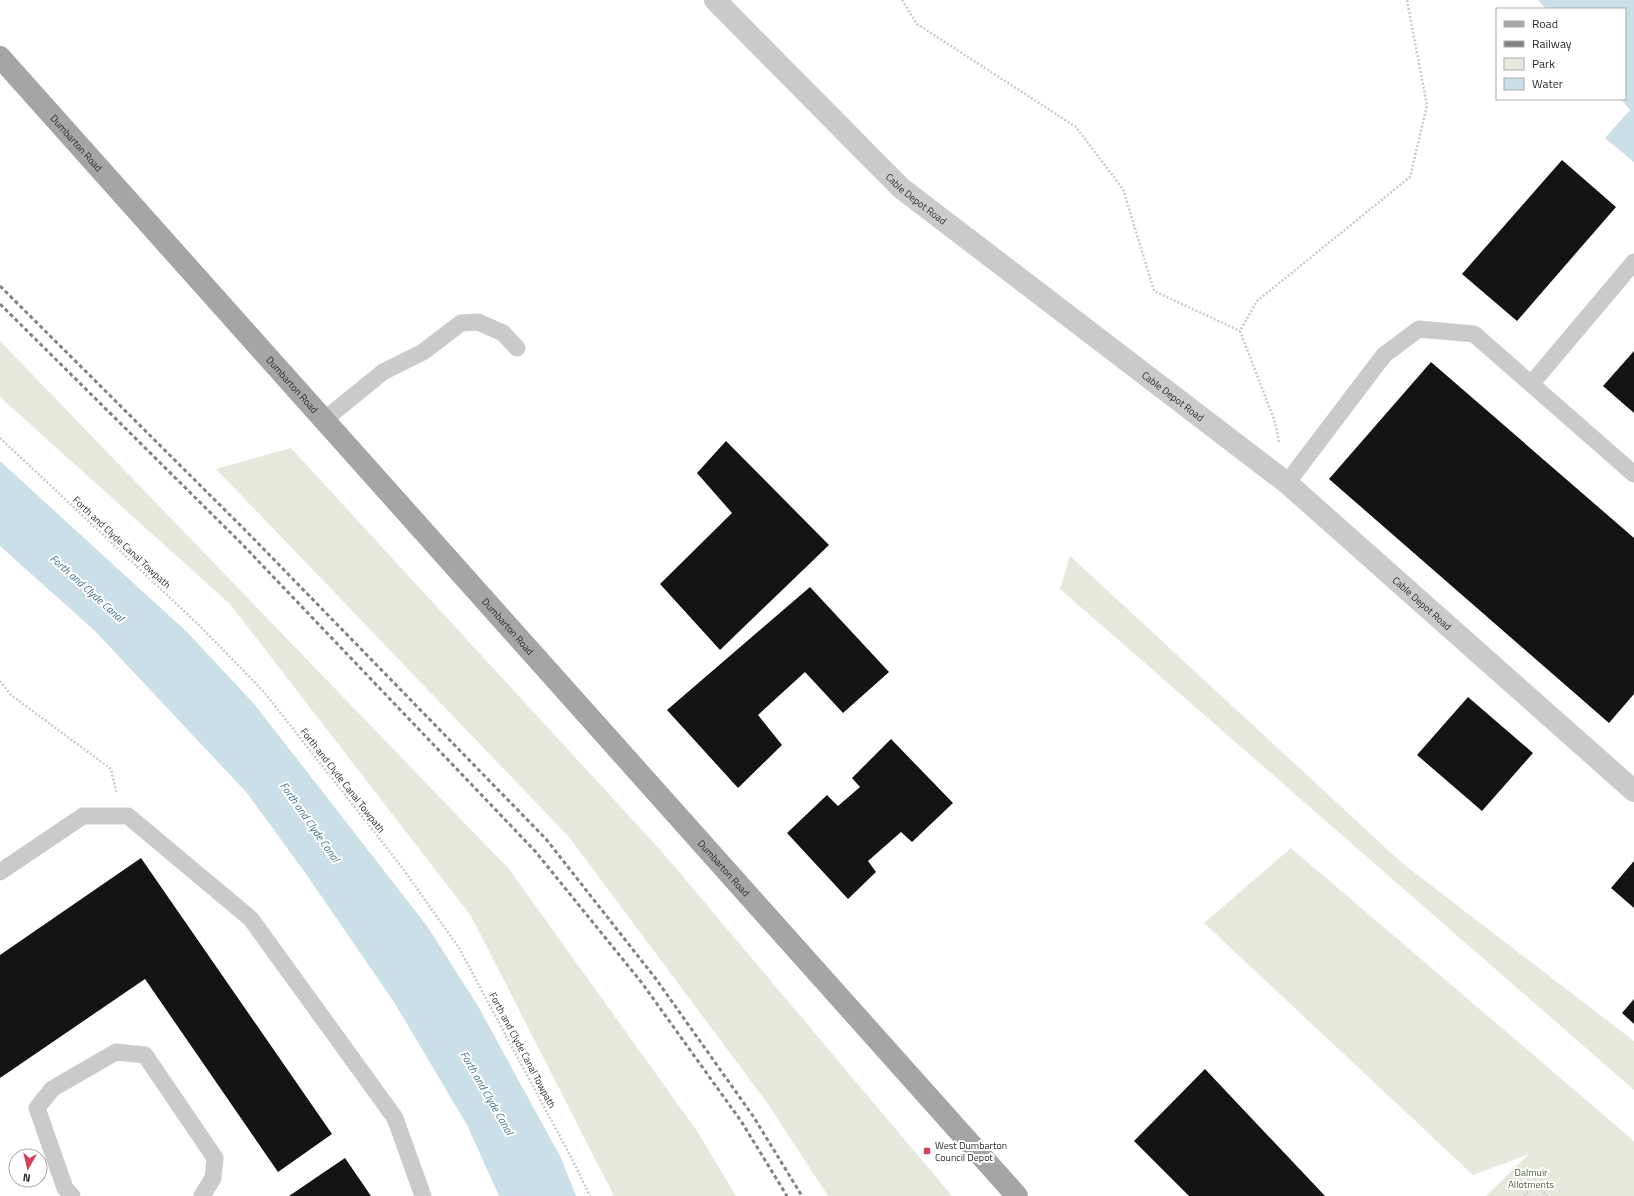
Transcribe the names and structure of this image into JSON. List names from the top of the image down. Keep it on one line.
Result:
{"streets":{"main road":["Dumbarton Road"],"street":["Cable Depot Road"],"path":["Forth and Clyde Canal Towpath"]},"water":["Forth and Clyde Canal"],"parks":["Dalmuir Allotments"],"places":{"transit":["West Dumbarton Council Depot"]},"legend":["Road","Railway","Park","Water"],"north":"bottom"}
